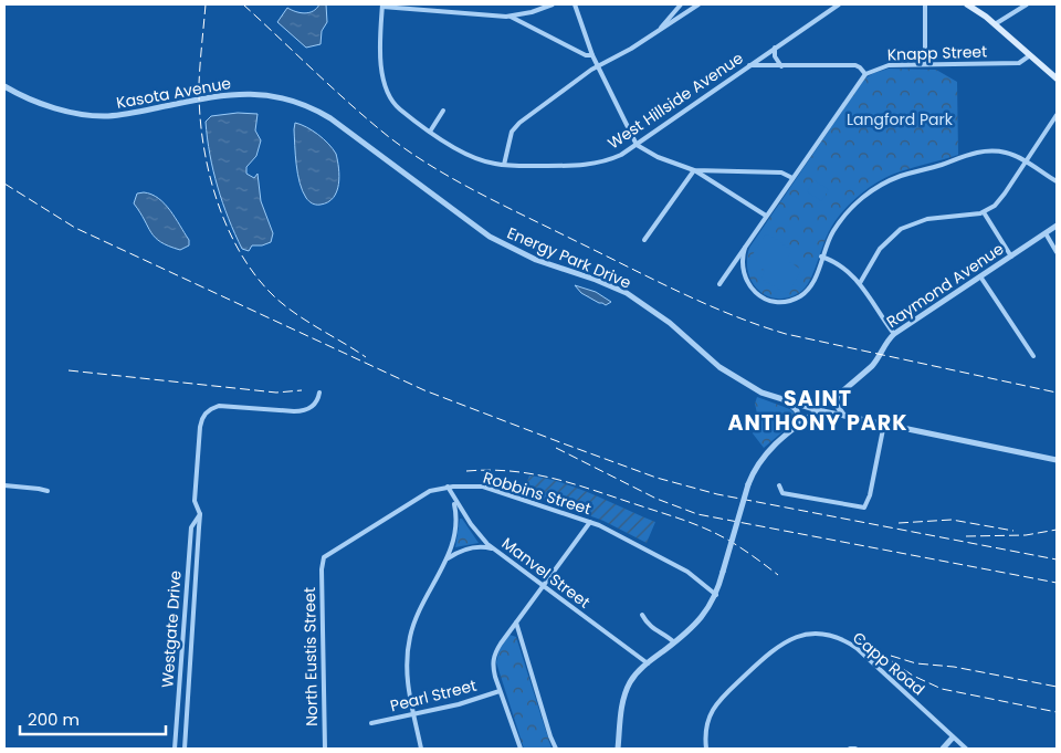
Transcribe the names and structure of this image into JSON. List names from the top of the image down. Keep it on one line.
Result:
{"streets":{"street":["Knapp Street","Kasota Avenue","West Hillside Avenue","Energy Park Drive","Raymond Avenue","Robbins Street","Manvel Street","Westgate Drive","North Eustis Street","Capp Road","Pearl Street"]},"crossings":[["Kasota Avenue","Energy Park Drive"],["Energy Park Drive","Raymond Avenue"],["Raymond Avenue","Robbins Street"],["Raymond Avenue","Manvel Street"],["Robbins Street","Manvel Street"],["Robbins Street","North Eustis Street"]],"districts":["SAINT ANTHONY PARK"],"parks":["Langford Park"],"scale_bar":"200 m"}
